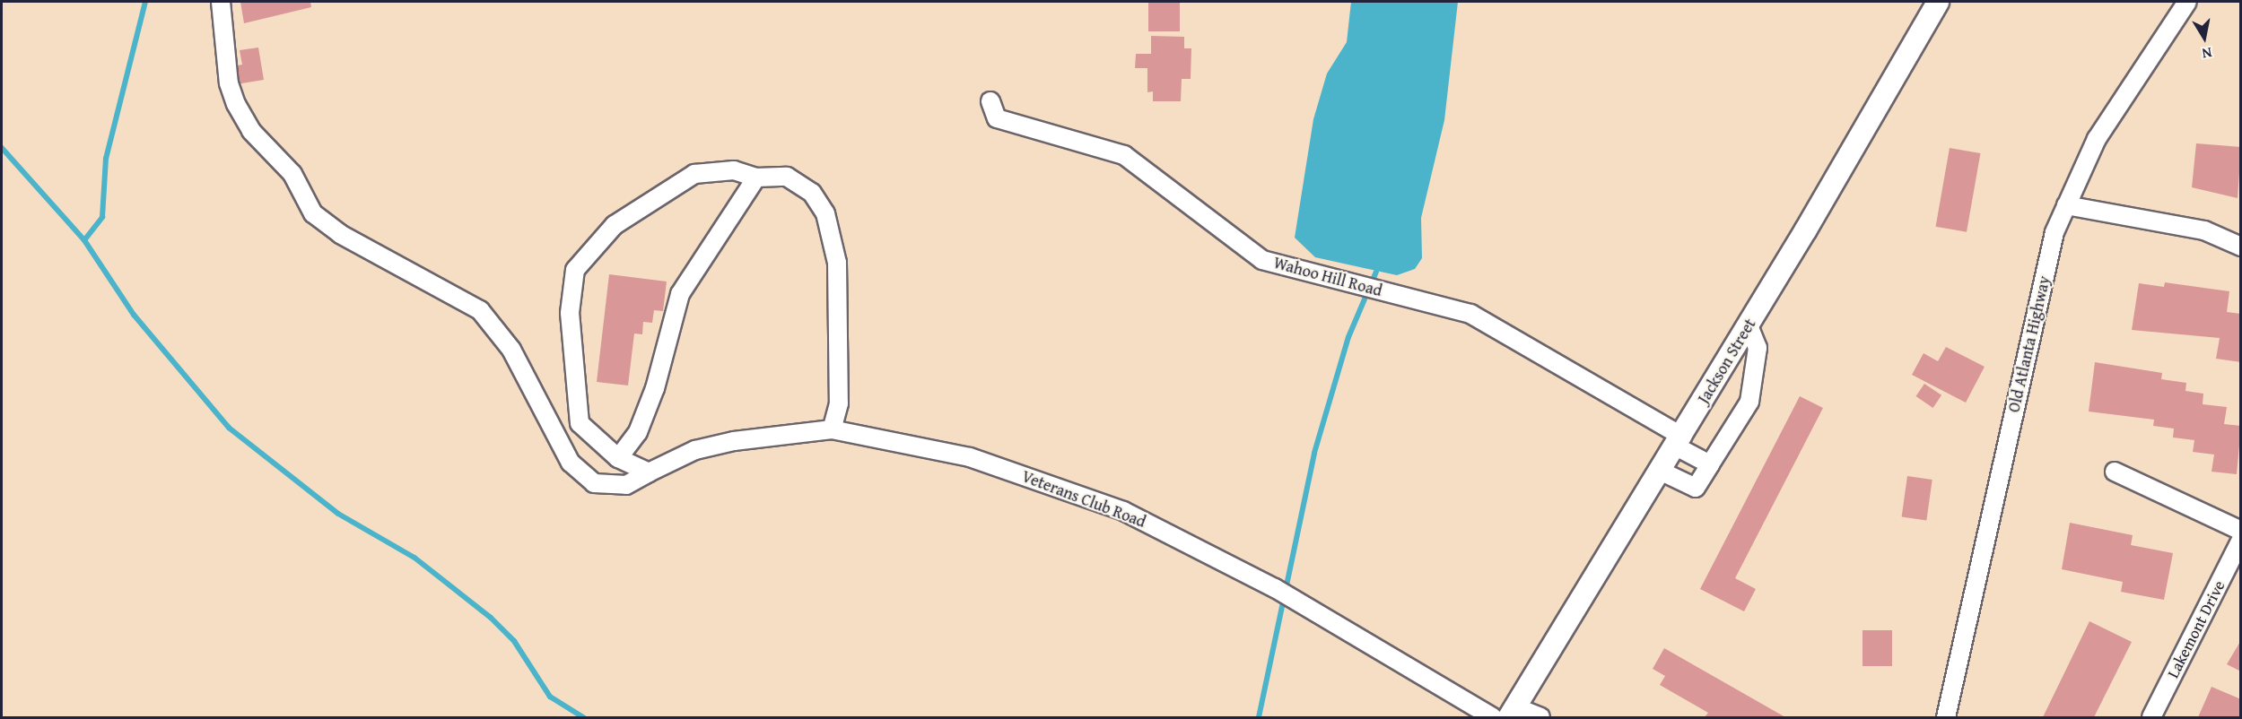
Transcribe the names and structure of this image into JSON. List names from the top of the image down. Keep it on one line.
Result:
{"streets":{"main road":["Jackson Street"],"street":["Wahoo Hill Road","Old Atlanta Highway","Veterans Club Road","Lakemont Drive"]},"crossings":[["Wahoo Hill Road","Jackson Street"]],"north":"bottom"}
